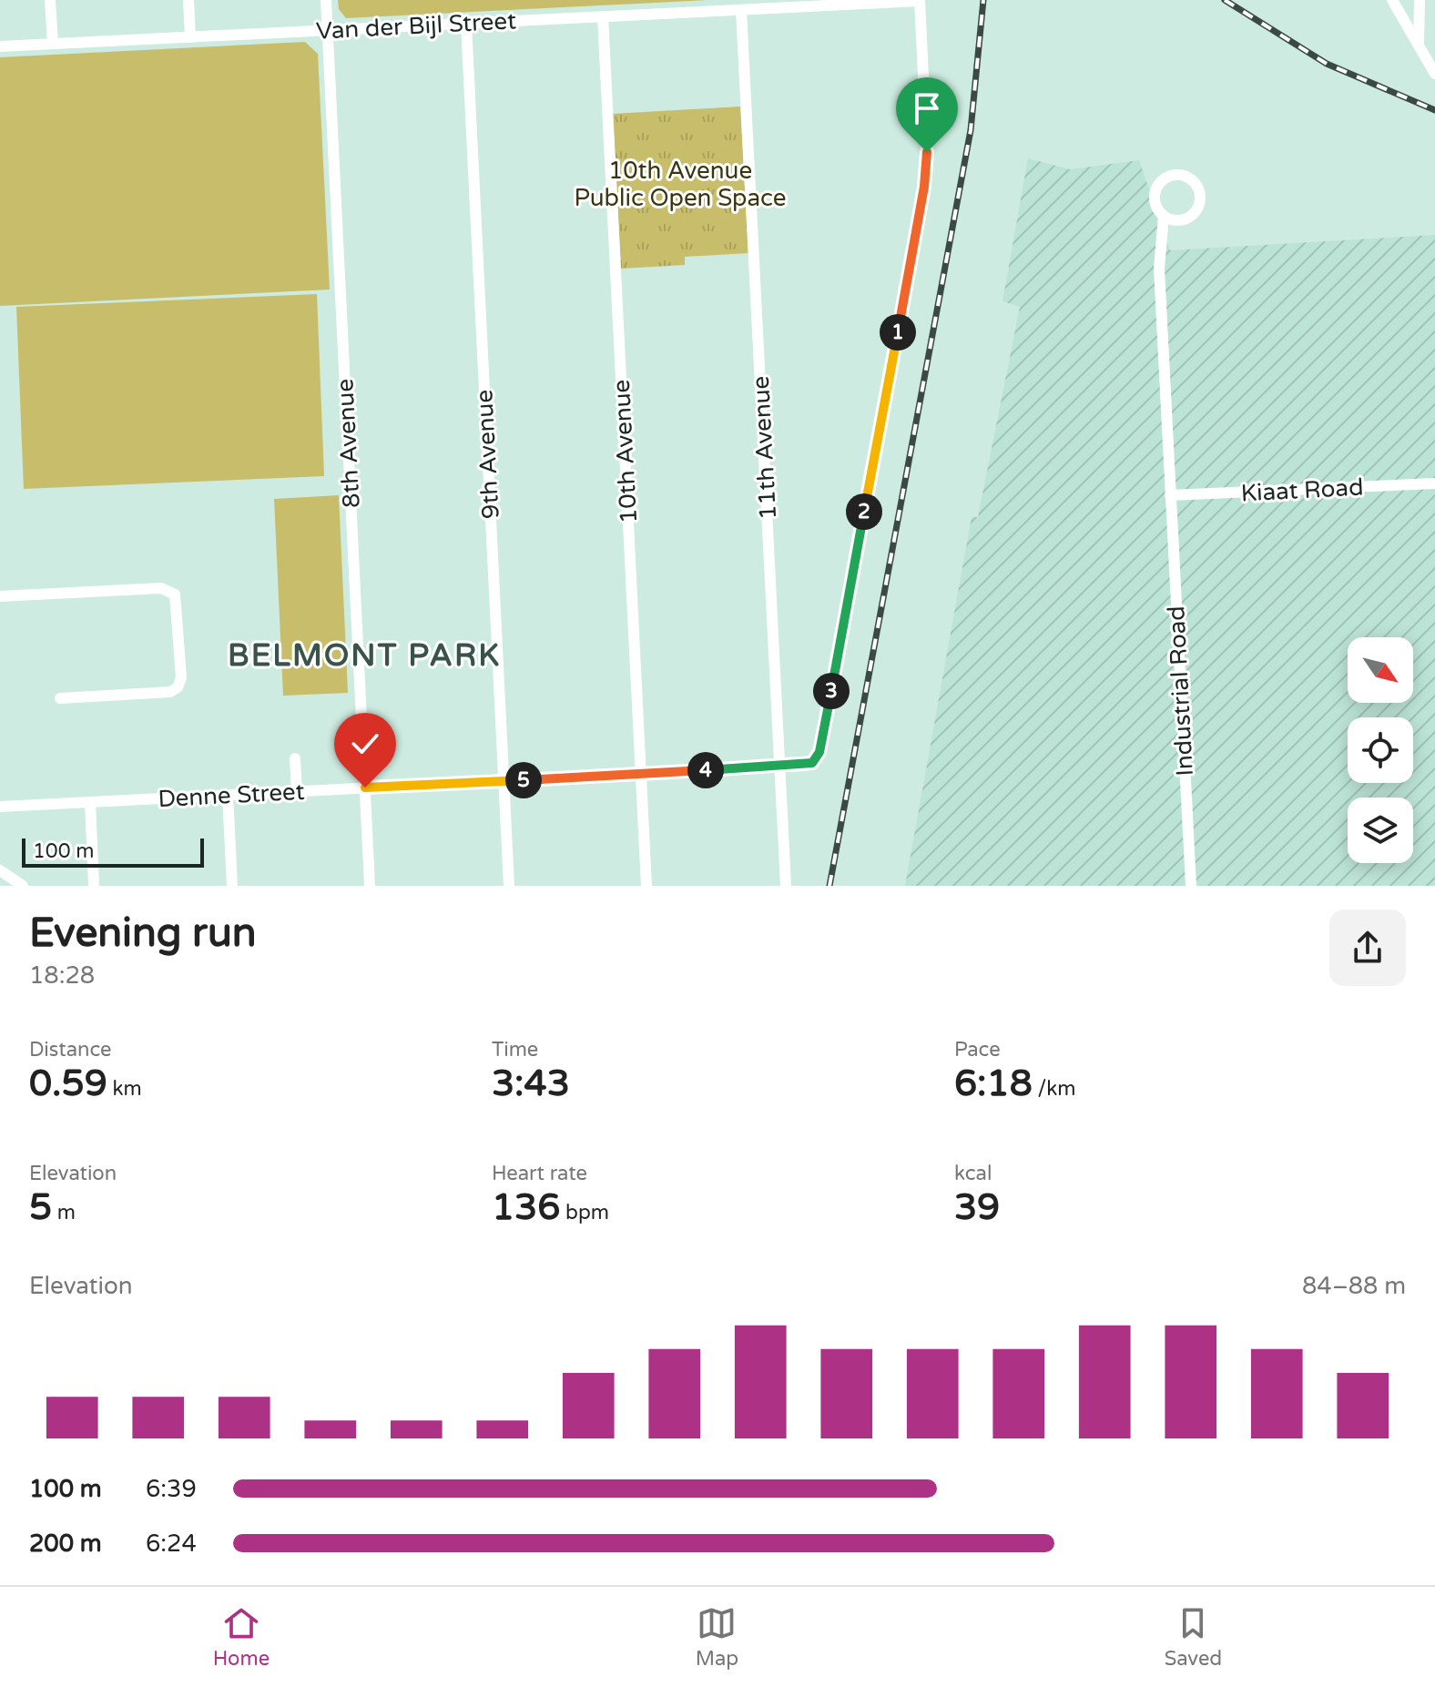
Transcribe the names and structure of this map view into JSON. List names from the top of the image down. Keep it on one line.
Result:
{"streets":{"street":["Van der Bijl Street","8th Avenue","11th Avenue","10th Avenue","9th Avenue","Kiaat Road","Industrial Road","Denne Street"]},"crossings":[["Van der Bijl Street","8th Avenue"],["Van der Bijl Street","11th Avenue"],["Van der Bijl Street","10th Avenue"],["Van der Bijl Street","9th Avenue"],["Van der Bijl Street","Denne Street"],["8th Avenue","Denne Street"],["11th Avenue","Denne Street"],["10th Avenue","Denne Street"],["9th Avenue","Denne Street"],["Kiaat Road","Industrial Road"]],"districts":["BELMONT PARK"],"parks":["10th Avenue Public Open Space"],"scale_bar":"100 m","north":"bottom right","page":{"pins":["1","2","3","4","5"],"scale":"100 m","heading":["Evening run","18:28"],"stats":[["Distance","0.59 km"],["Time","3:43"],["Pace","6:18 /km"],["Elevation","5 m"],["Heart rate","136 bpm"],["kcal","39"]],"chart":["Elevation","84–88 m"],"list":[{"name":"100 m","note":"6:39"},{"name":"200 m","note":"6:24"}],"tabs":["Home","Map","Saved"]}}
